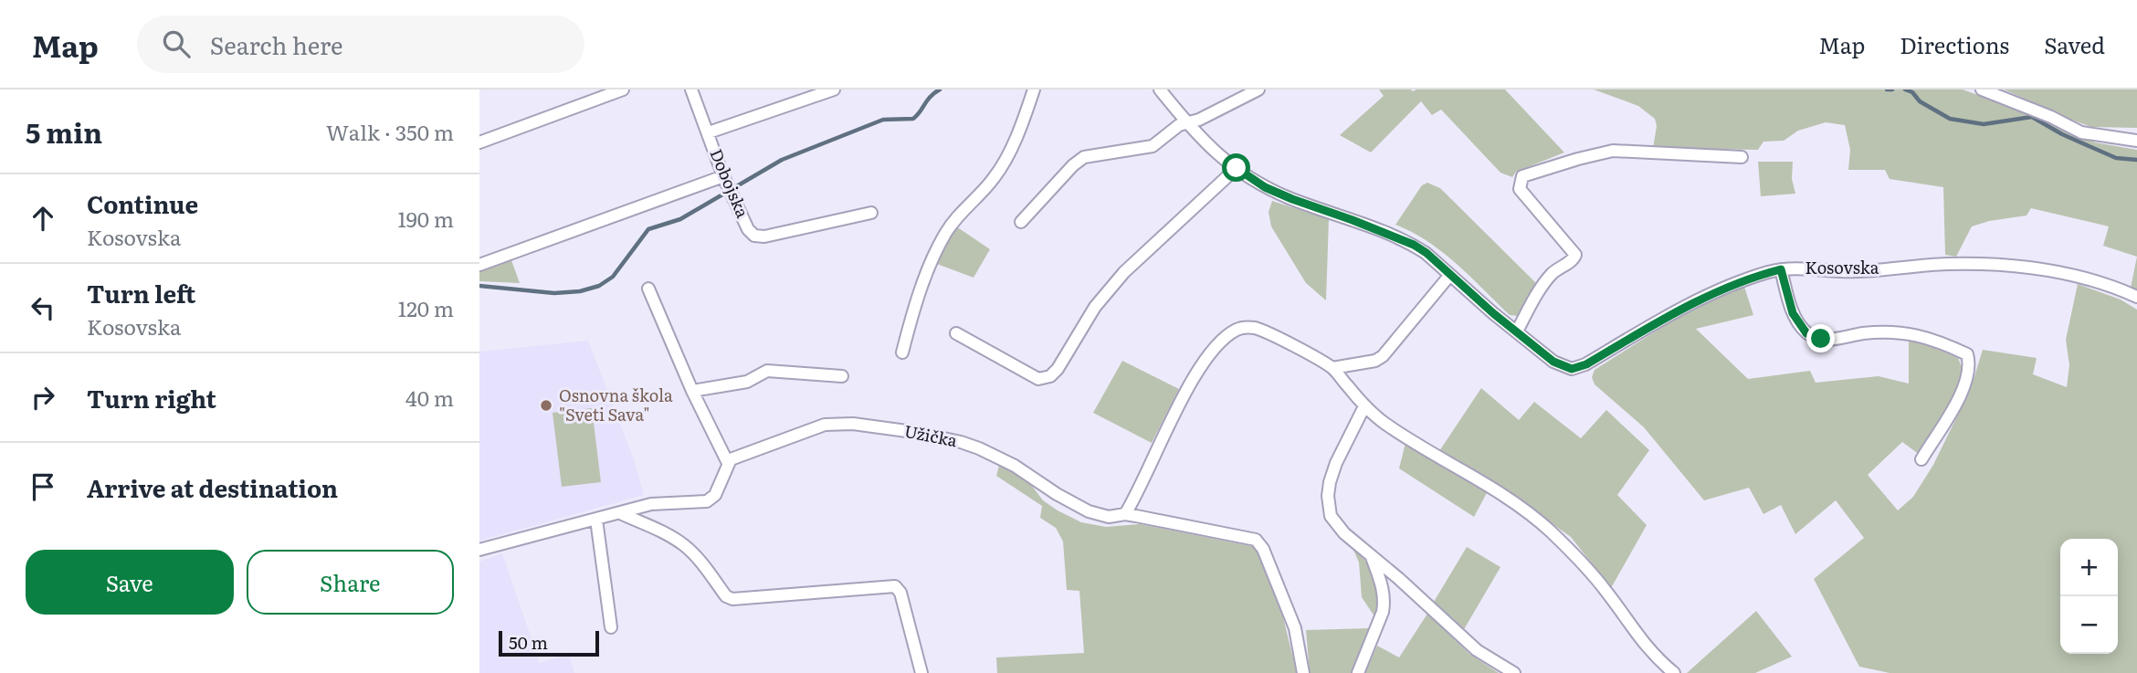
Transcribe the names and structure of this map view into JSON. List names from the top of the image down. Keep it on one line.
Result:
{"streets":{"street":["Dobojska","Kosovska","Užička"]},"places":["Osnovna škola \"Sveti Sava\""],"scale_bar":"50 m","page":{"header":"Map","search":"Search here","nav":["Map","Directions","Saved"],"heading":["5 min","Walk · 350 m"],"list":[["Continue","Kosovska","190 m"],["Turn left","Kosovska","120 m"],["Turn right","40 m"],"Arrive at destination"],"buttons":["Save","Share"],"map_buttons":["+","−"],"scale":"50 m"}}
